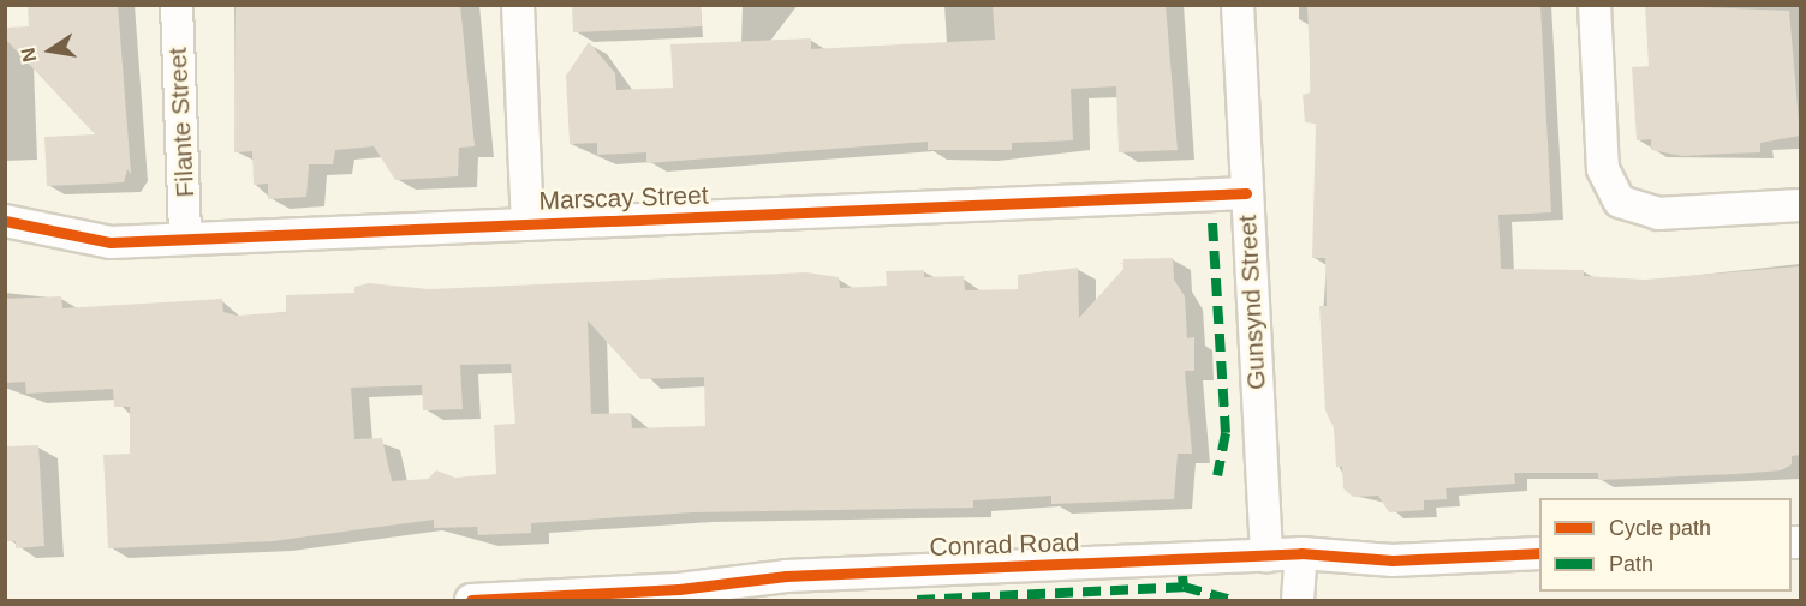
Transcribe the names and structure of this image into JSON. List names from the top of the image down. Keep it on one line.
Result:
{"streets":{"street":["Filante Street","Marscay Street","Gunsynd Street","Conrad Road"]},"crossings":[["Filante Street","Marscay Street"],["Marscay Street","Gunsynd Street"],["Gunsynd Street","Conrad Road"]],"legend":["Cycle path","Path"],"north":"left"}
